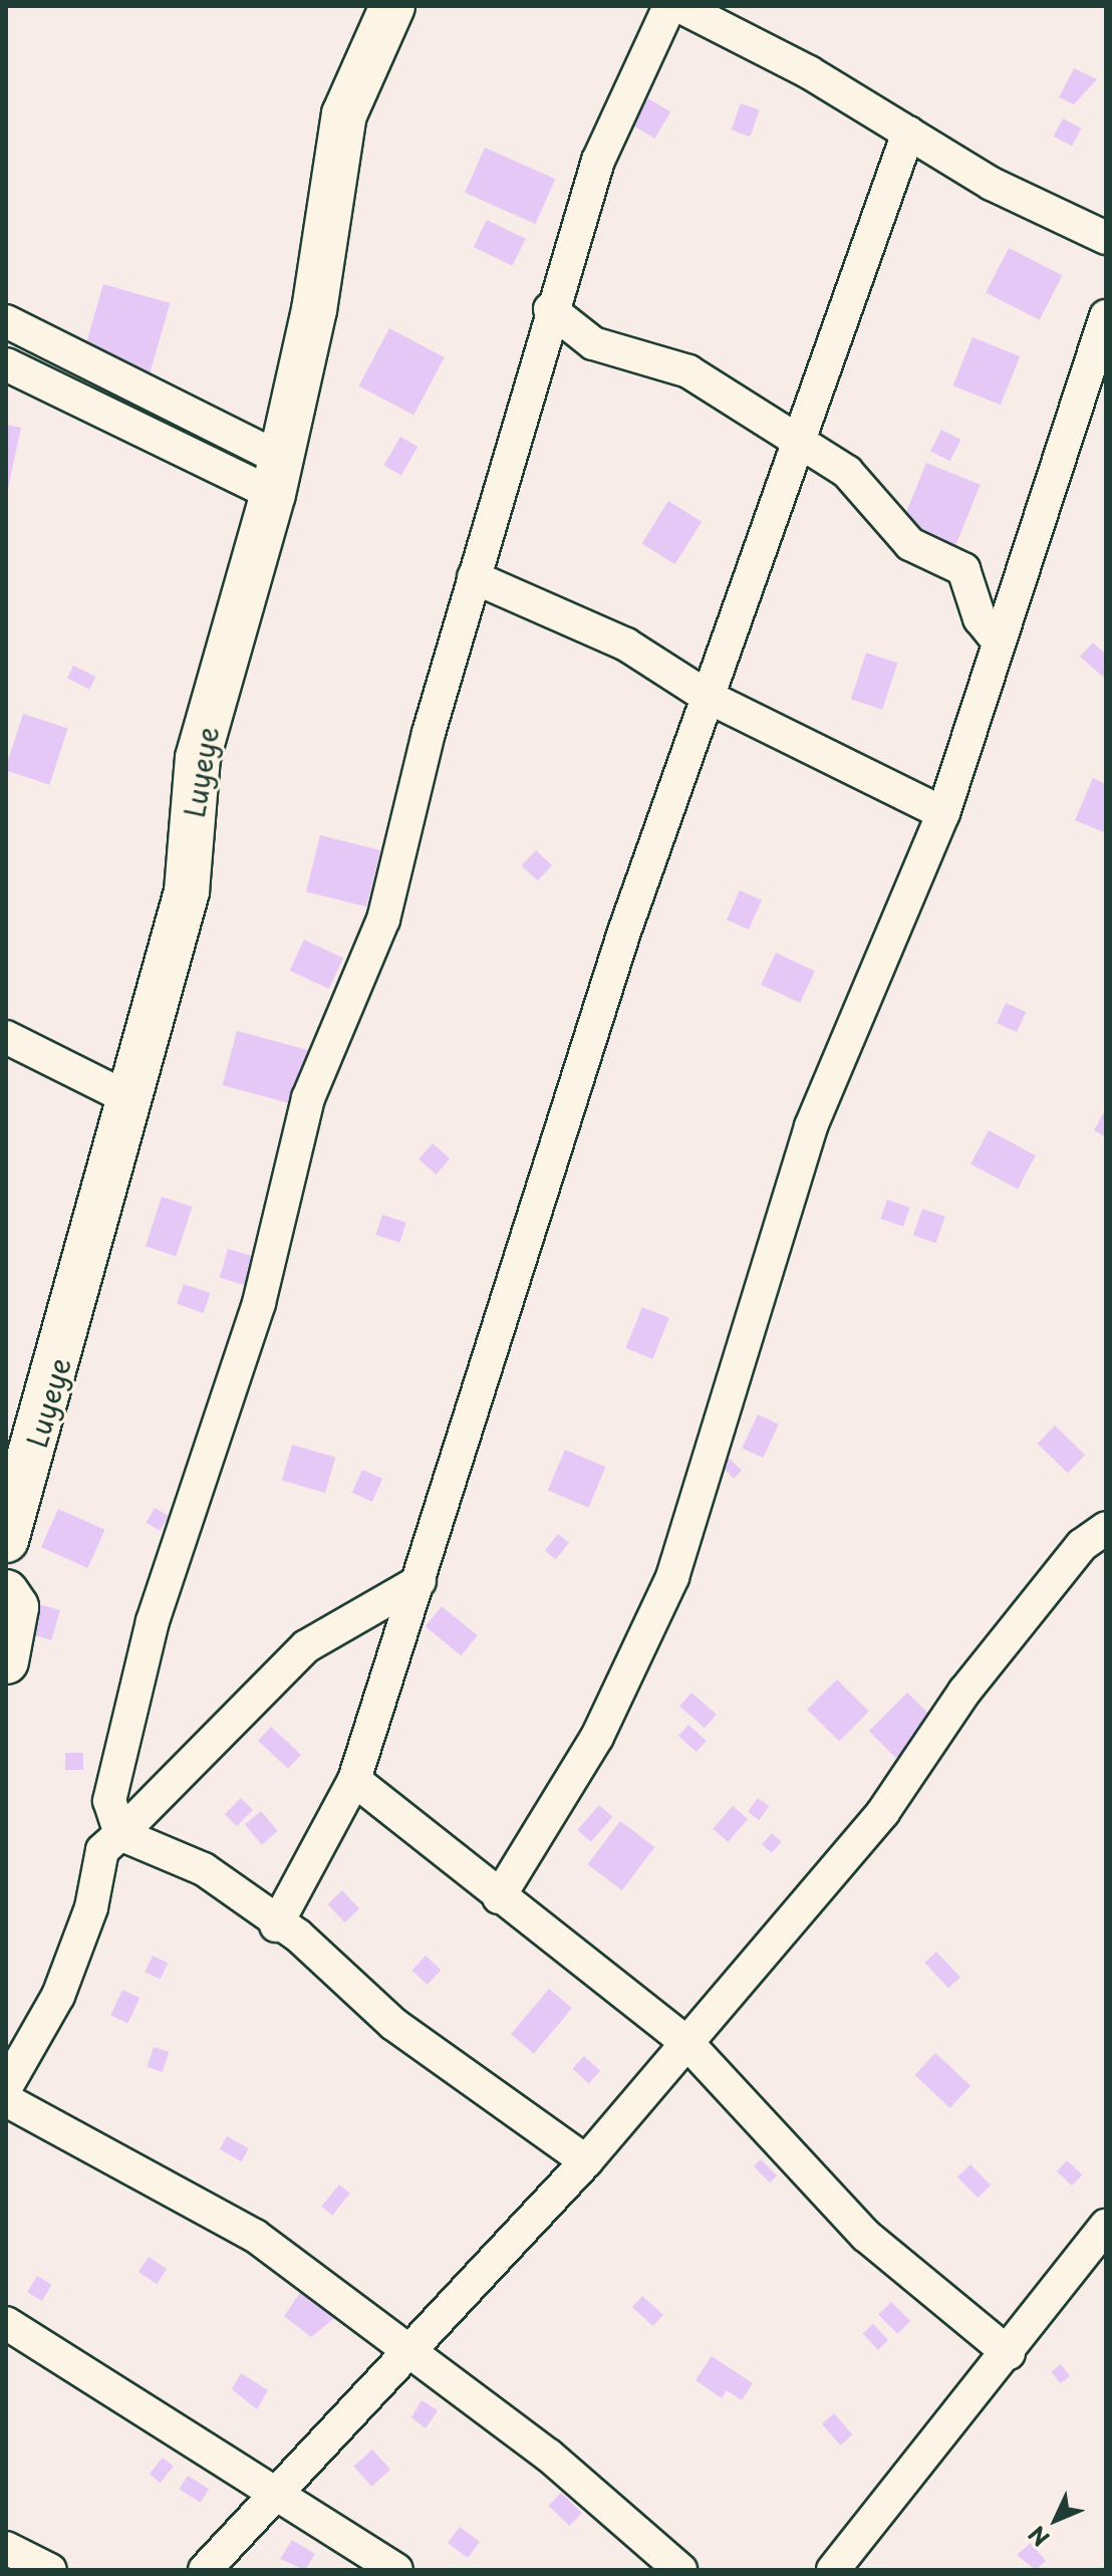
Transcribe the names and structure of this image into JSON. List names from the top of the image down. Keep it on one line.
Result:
{"streets":{"street":["Luyeye"]},"north":"bottom left"}
